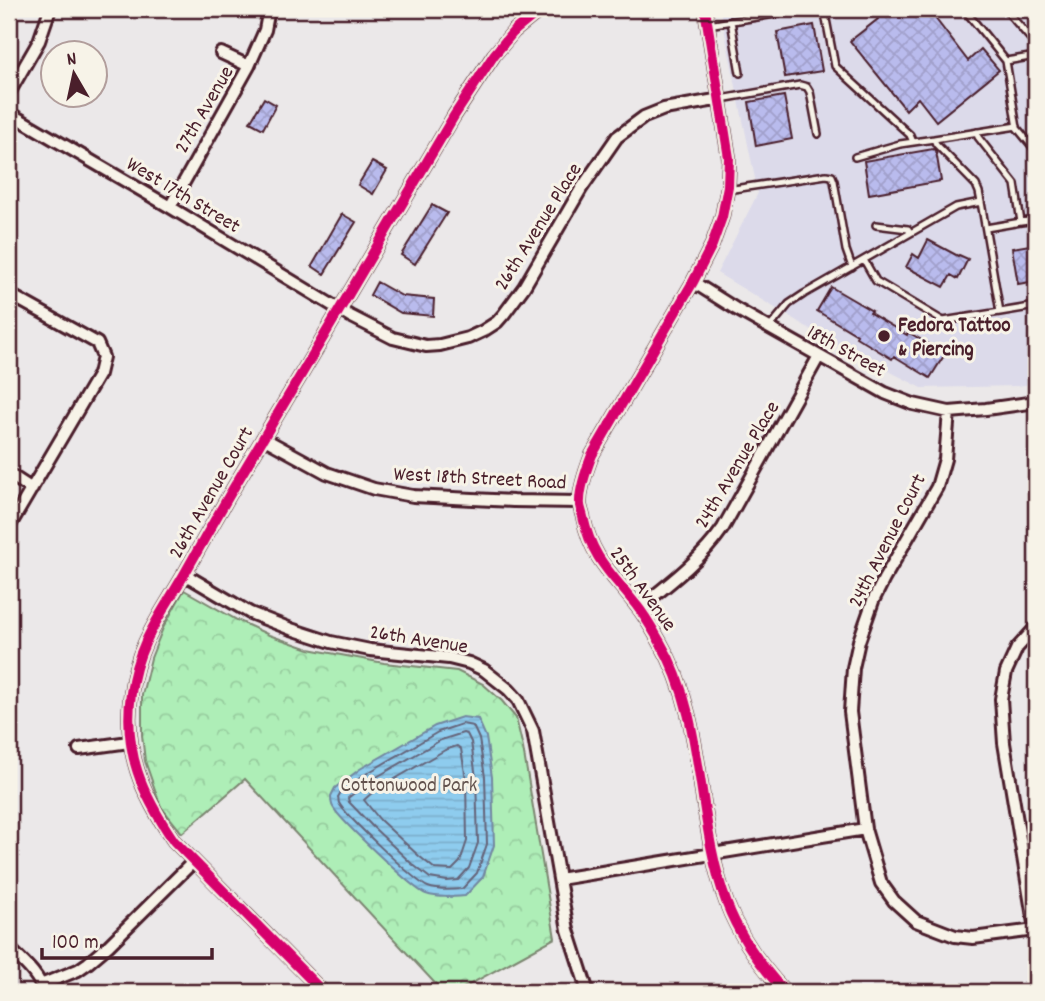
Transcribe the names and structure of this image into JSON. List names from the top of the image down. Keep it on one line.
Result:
{"streets":{"street":["27th Avenue","West 17th Street","26th Avenue Place","18th Street","24th Avenue Place","West 18th Street Road","26th Avenue Court","24th Avenue Court","25th Avenue","26th Avenue"]},"crossings":[["27th Avenue","West 17th Street"],["West 17th Street","26th Avenue Place"],["West 17th Street","26th Avenue Court"],["26th Avenue Place","26th Avenue Court"],["26th Avenue Place","25th Avenue"],["18th Street","24th Avenue Place"],["18th Street","24th Avenue Court"],["18th Street","25th Avenue"],["24th Avenue Place","25th Avenue"],["West 18th Street Road","26th Avenue Court"],["West 18th Street Road","25th Avenue"],["26th Avenue Court","26th Avenue"]],"parks":["Cottonwood Park"],"places":["Fedora Tattoo & Piercing"],"scale_bar":"100 m","north":"top"}
